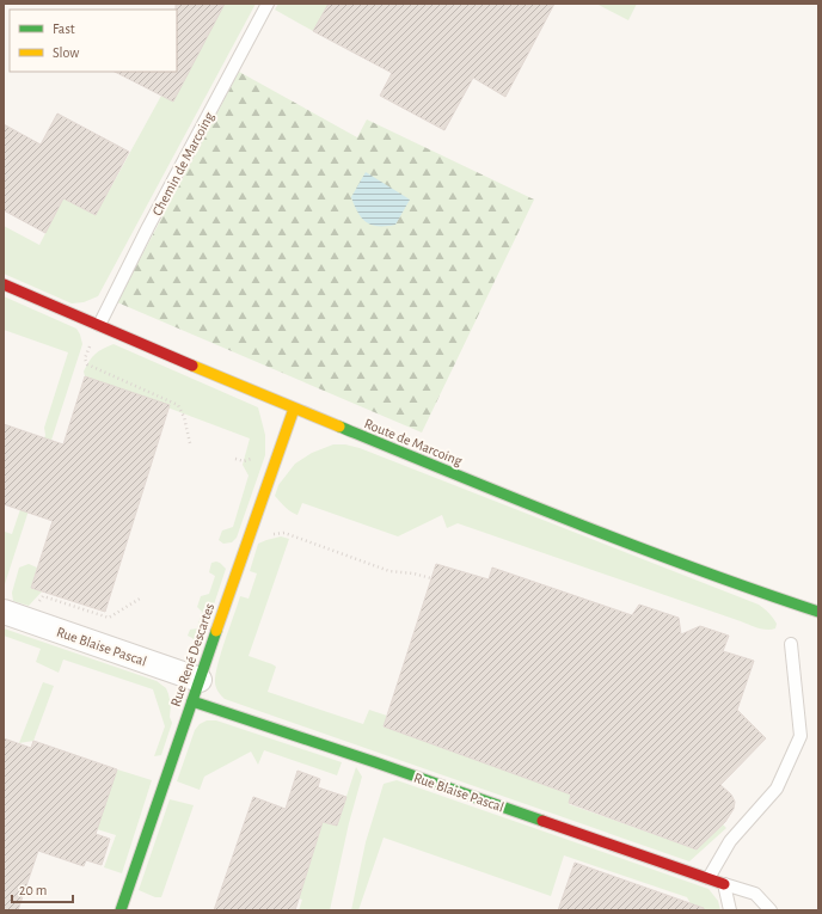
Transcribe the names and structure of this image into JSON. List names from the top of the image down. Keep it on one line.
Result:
{"streets":{"street":["Route de Marcoing","Rue Blaise Pascal","Rue René Descartes"],"lane":["Chemin de Marcoing"]},"crossings":[["Chemin de Marcoing","Route de Marcoing"],["Route de Marcoing","Rue René Descartes"],["Rue Blaise Pascal","Rue René Descartes"]],"legend":["Fast","Slow"],"scale_bar":"20 m"}
